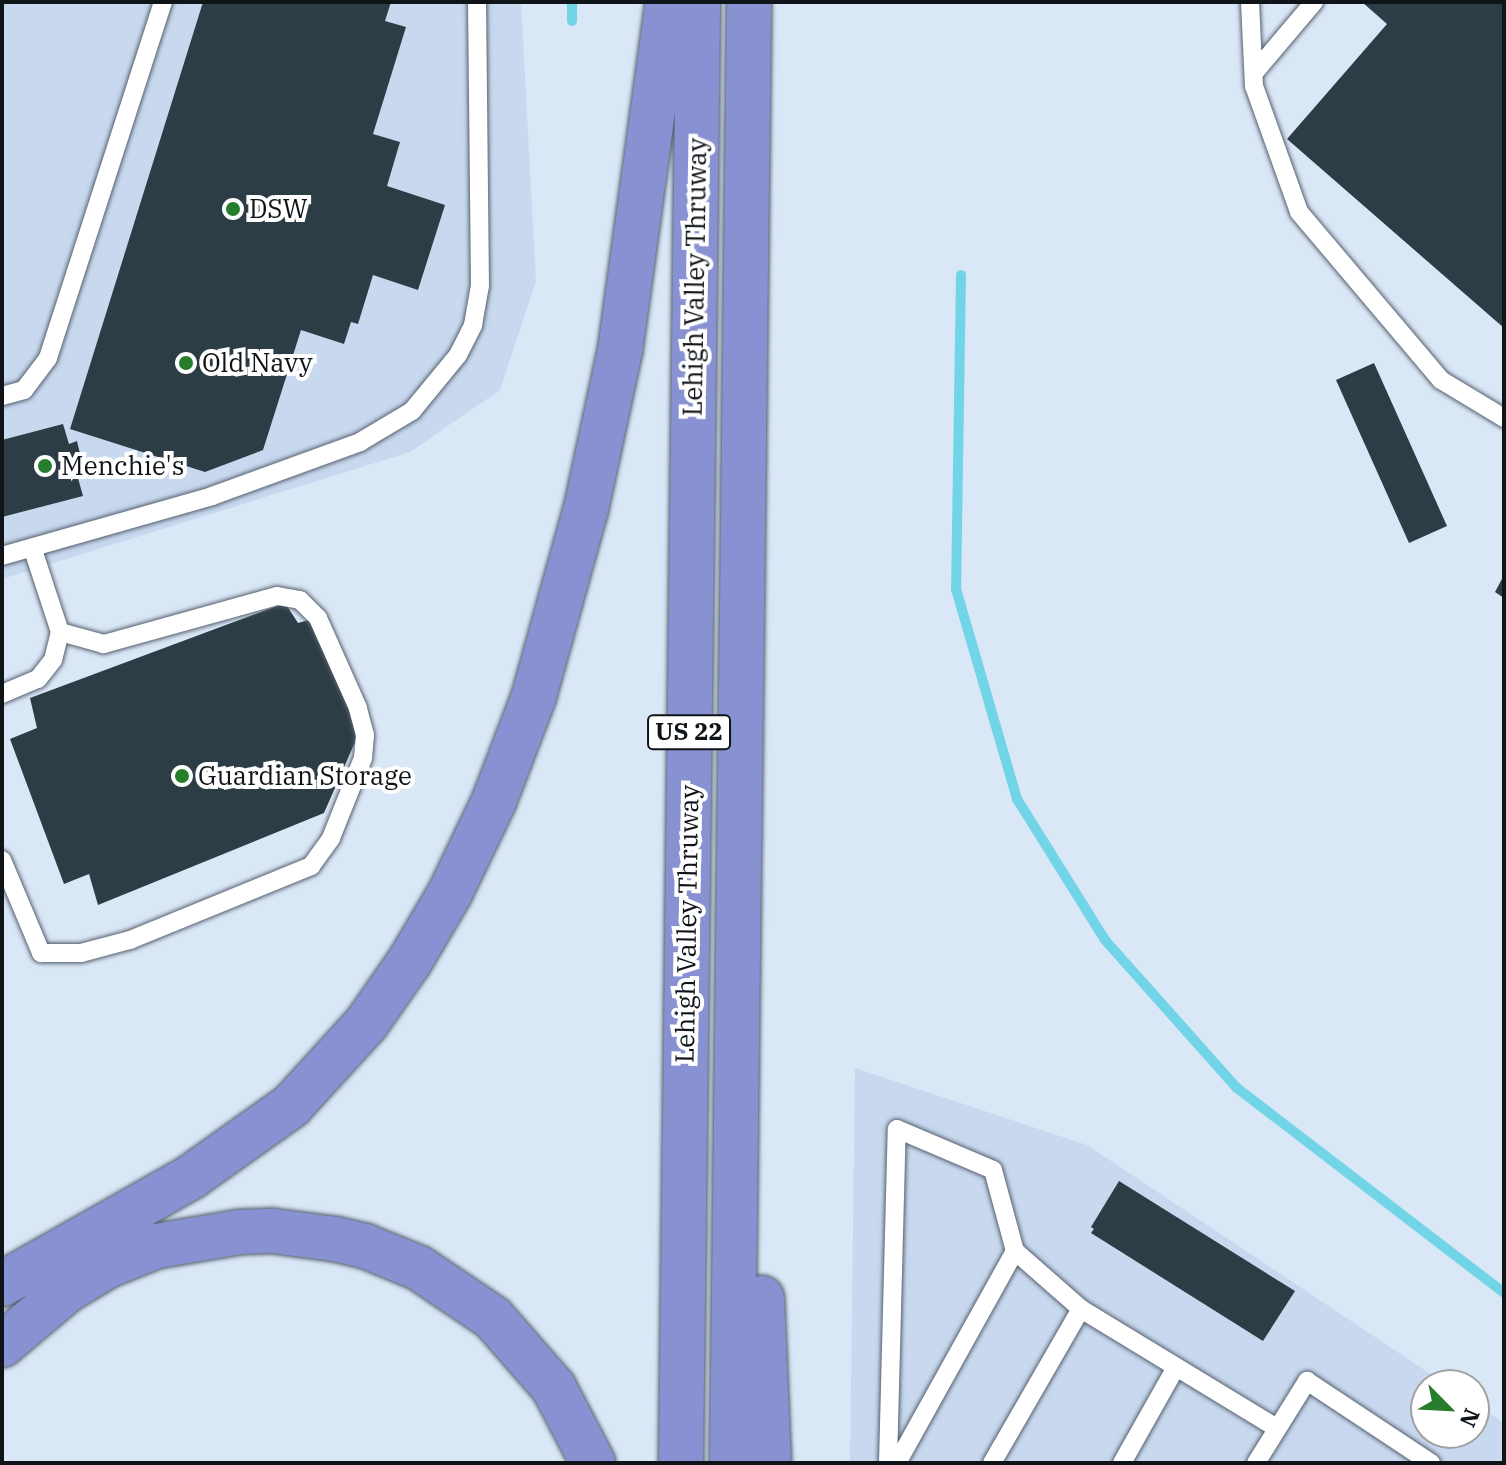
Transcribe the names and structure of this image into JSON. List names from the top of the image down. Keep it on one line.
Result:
{"streets":{"highway":["Lehigh Valley Thruway","US 22"]},"places":["DSW","Old Navy","Menchie's","Guardian Storage"],"north":"bottom right"}
